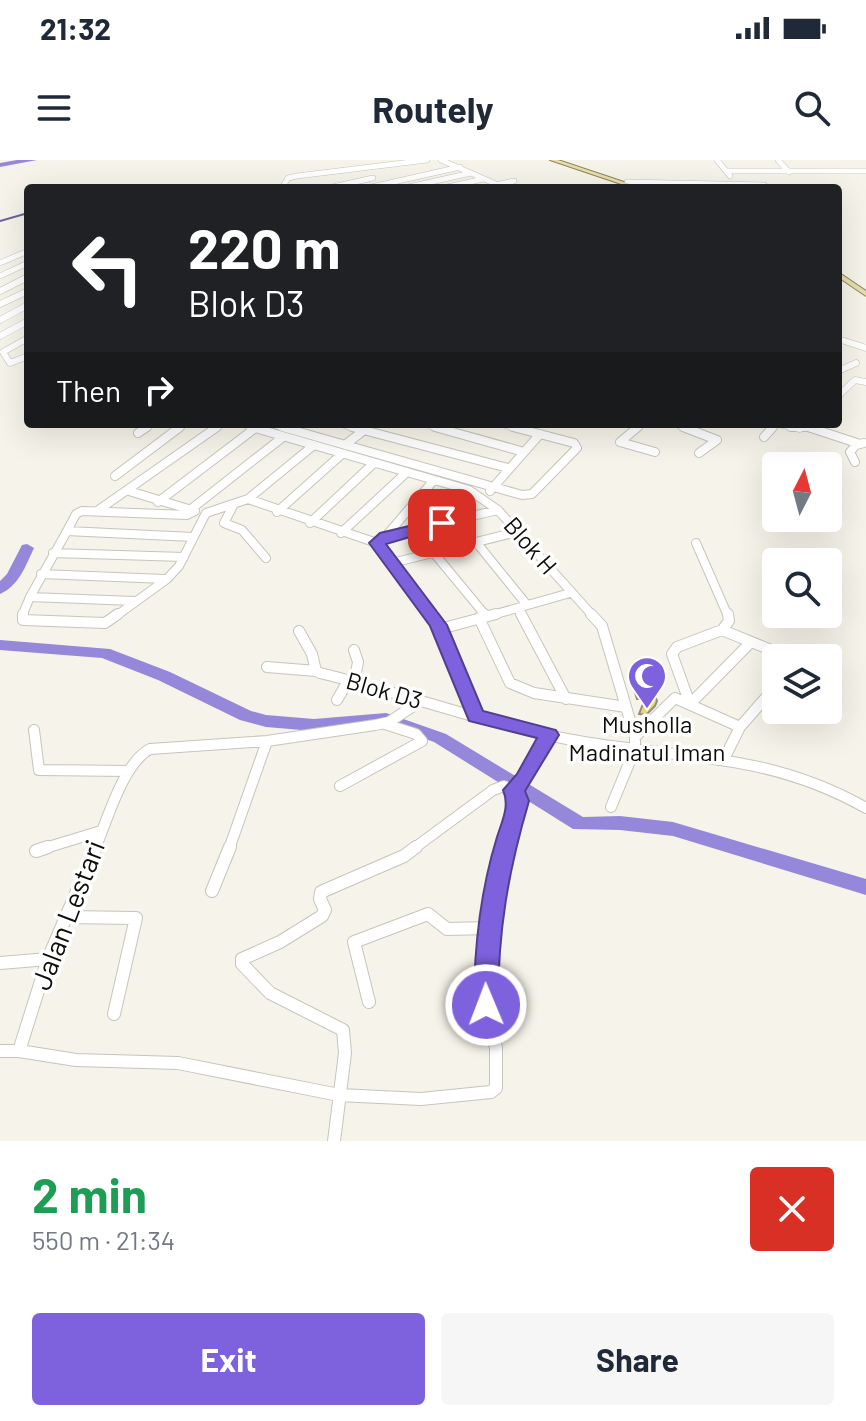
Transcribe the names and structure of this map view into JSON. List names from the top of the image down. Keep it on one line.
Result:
{"streets":{"street":["Blok H","Blok D3","Jalan Lestari"]},"crossings":[["Blok H","Blok D3"],["Blok D3","Jalan Lestari"]],"places":{"mosque":["Musholla Madinatul Iman"]},"north":"top","page":{"status":"21:32","header":"Routely","turn":["220 m","Blok D3"],"then":"Then","heading":["2 min","550 m · 21:34"],"buttons":["Exit","Share"]}}
